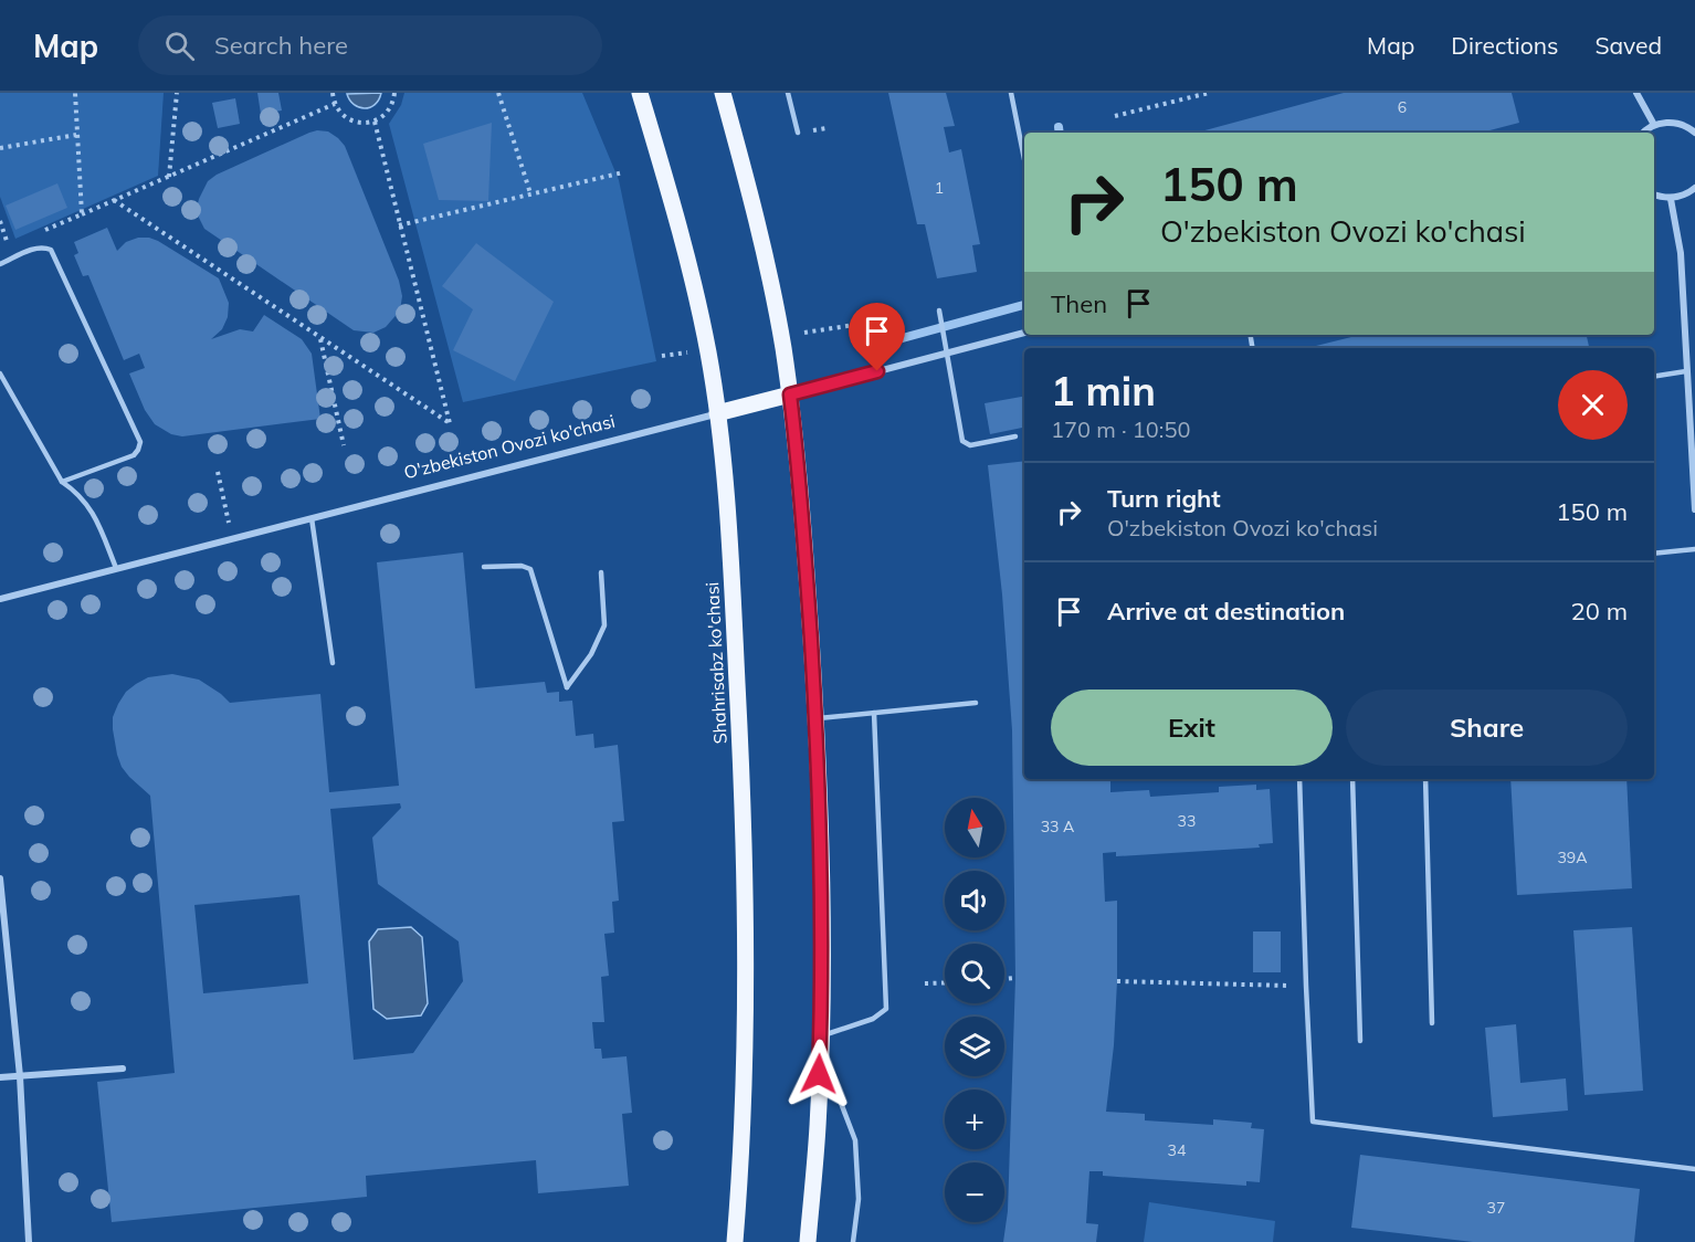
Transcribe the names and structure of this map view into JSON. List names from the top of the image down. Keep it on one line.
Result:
{"streets":{"main road":["O'zbekiston Ovozi ko'chasi","Shahrisabz ko'chasi"]},"crossings":[["O'zbekiston Ovozi ko'chasi","Shahrisabz ko'chasi"]],"house_numbers":["6","1","33","33 А","39A","34","37"],"north":"top","page":{"header":"Map","search":"Search here","nav":["Map","Directions","Saved"],"turn":["150 m","O'zbekiston Ovozi ko'chasi"],"then":"Then","heading":["1 min","170 m · 10:50"],"list":[{"name":"Turn right","note":"O'zbekiston Ovozi ko'chasi","value":"150 m"},{"name":"Arrive at destination","value":"20 m"}],"buttons":["Exit","Share"],"map_buttons":["+","−"]}}
